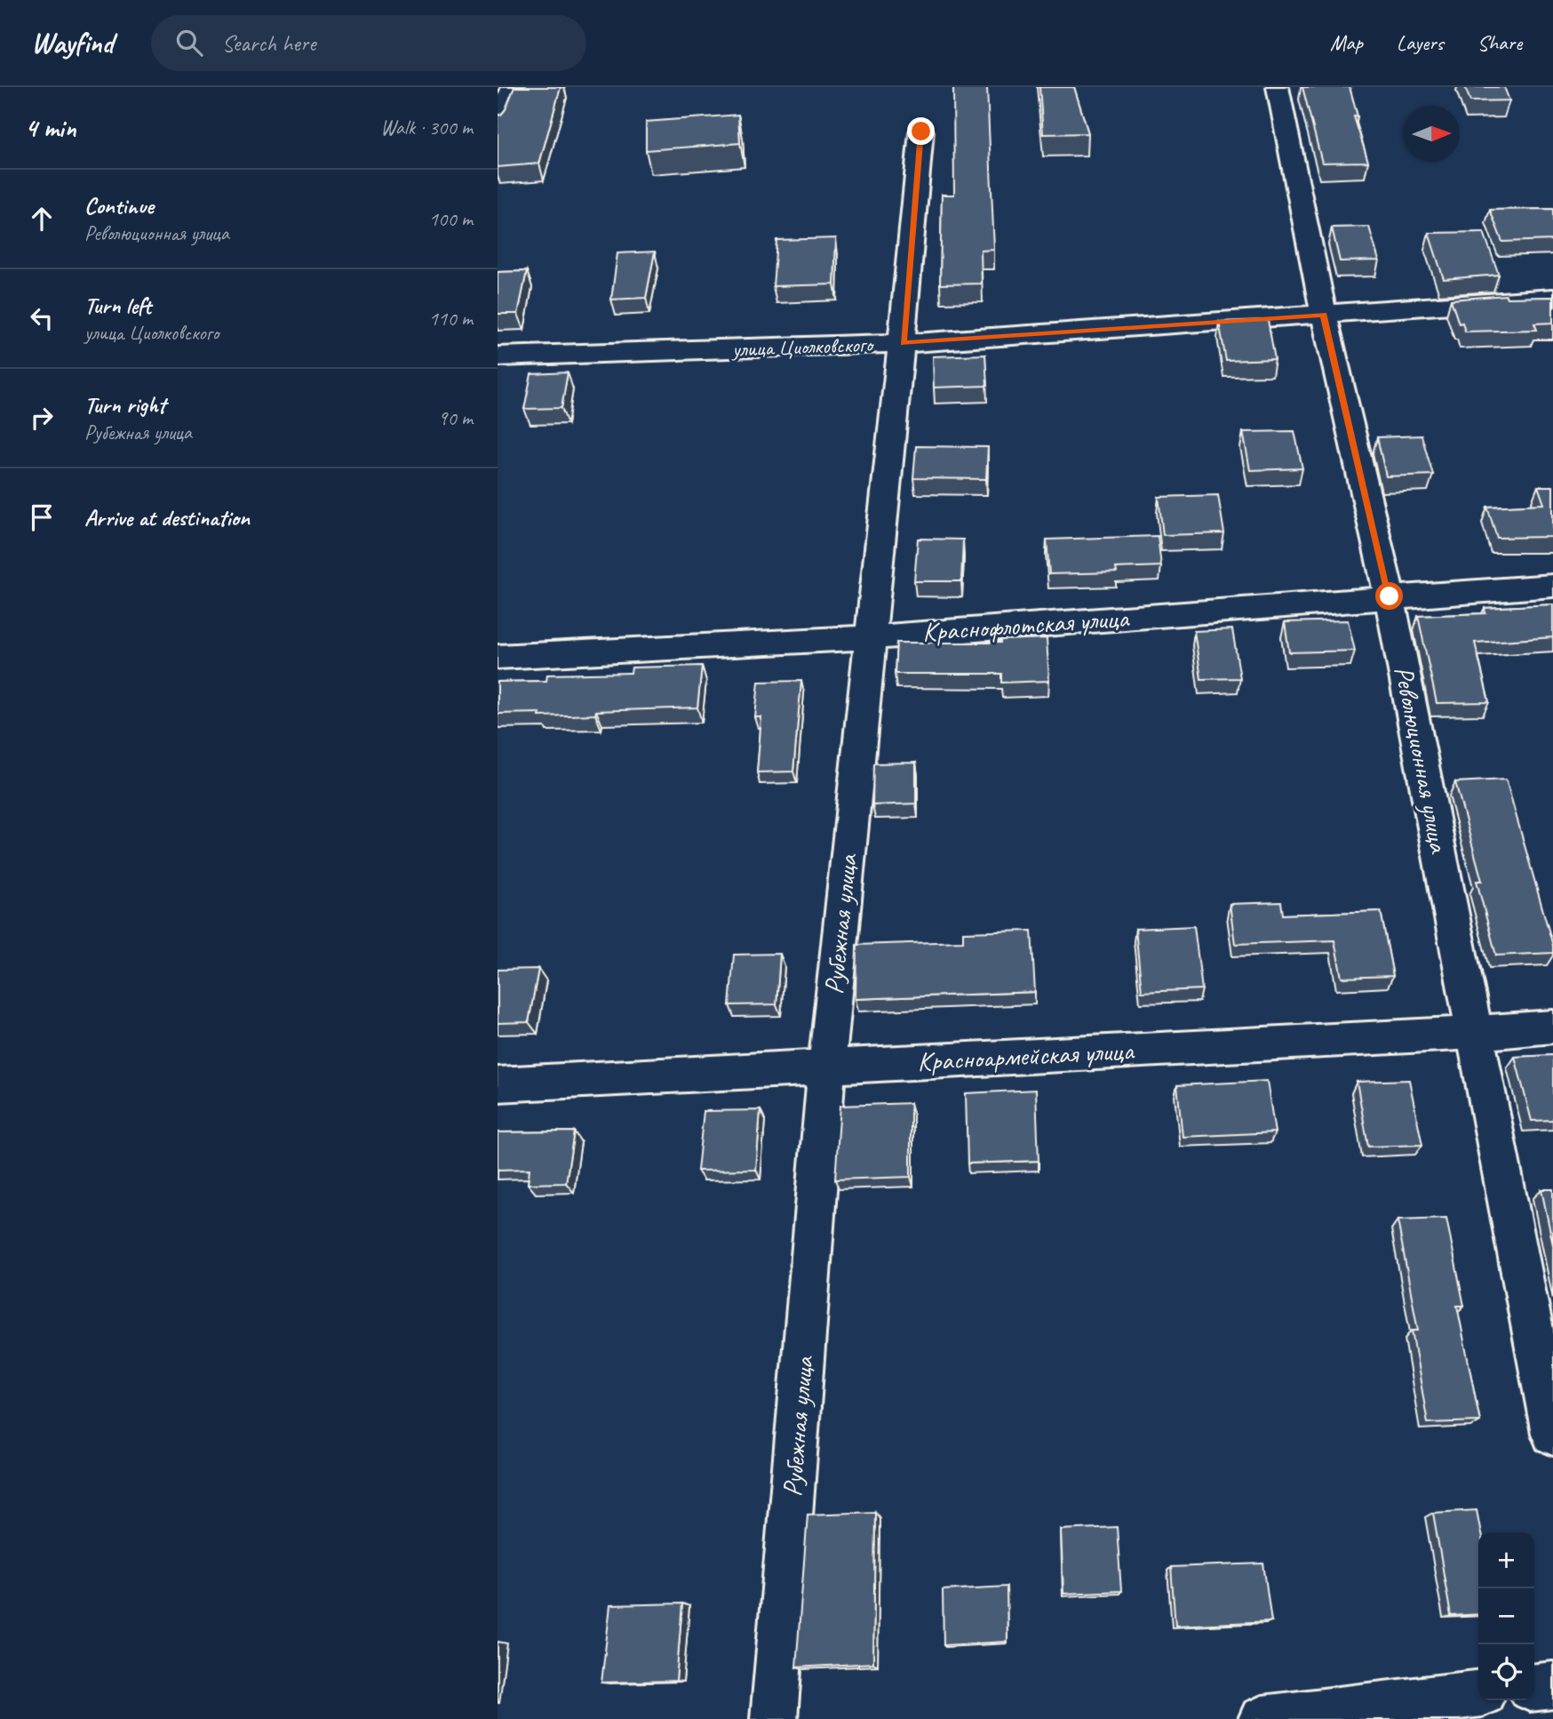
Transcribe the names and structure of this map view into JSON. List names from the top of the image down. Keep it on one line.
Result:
{"streets":{"street":["улица Циолковского","Краснофлотская улица","Революционная улица","Рубежная улица","Красноармейская улица"]},"crossings":[["улица Циолковского","Революционная улица"],["улица Циолковского","Рубежная улица"],["Краснофлотская улица","Революционная улица"],["Краснофлотская улица","Рубежная улица"],["Революционная улица","Красноармейская улица"],["Рубежная улица","Красноармейская улица"]],"north":"right","page":{"header":"Wayfind","search":"Search here","nav":["Map","Layers","Share"],"heading":["4 min","Walk · 300 m"],"list":[["Continue","Революционная улица","100 m"],["Turn left","улица Циолковского","110 m"],["Turn right","Рубежная улица","90 m"],"Arrive at destination"],"map_buttons":["+","−"]}}
